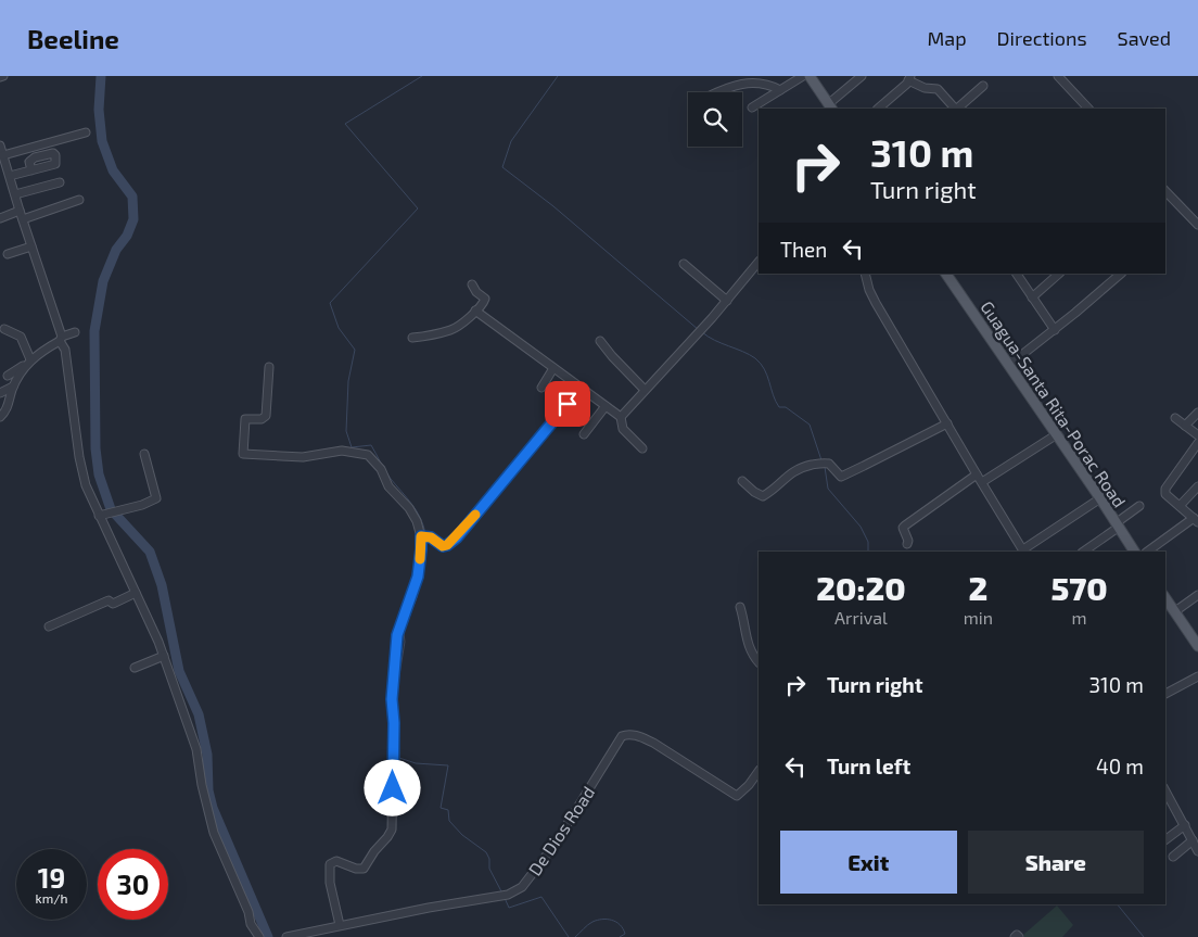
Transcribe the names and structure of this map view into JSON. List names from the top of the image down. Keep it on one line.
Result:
{"streets":{"main road":["Guagua-Santa Rita-Porac Road"],"street":["De Dios Road"]},"page":{"header":"Beeline","nav":["Map","Directions","Saved"],"turn":["310 m","Turn right"],"then":"Then","eta":["20:20","Arrival","2","min","570","m"],"list":[{"name":"Turn right","value":"310 m"},{"name":"Turn left","value":"40 m"}],"buttons":["Exit","Share"],"speed":"19 km/h","limit":"30"}}
